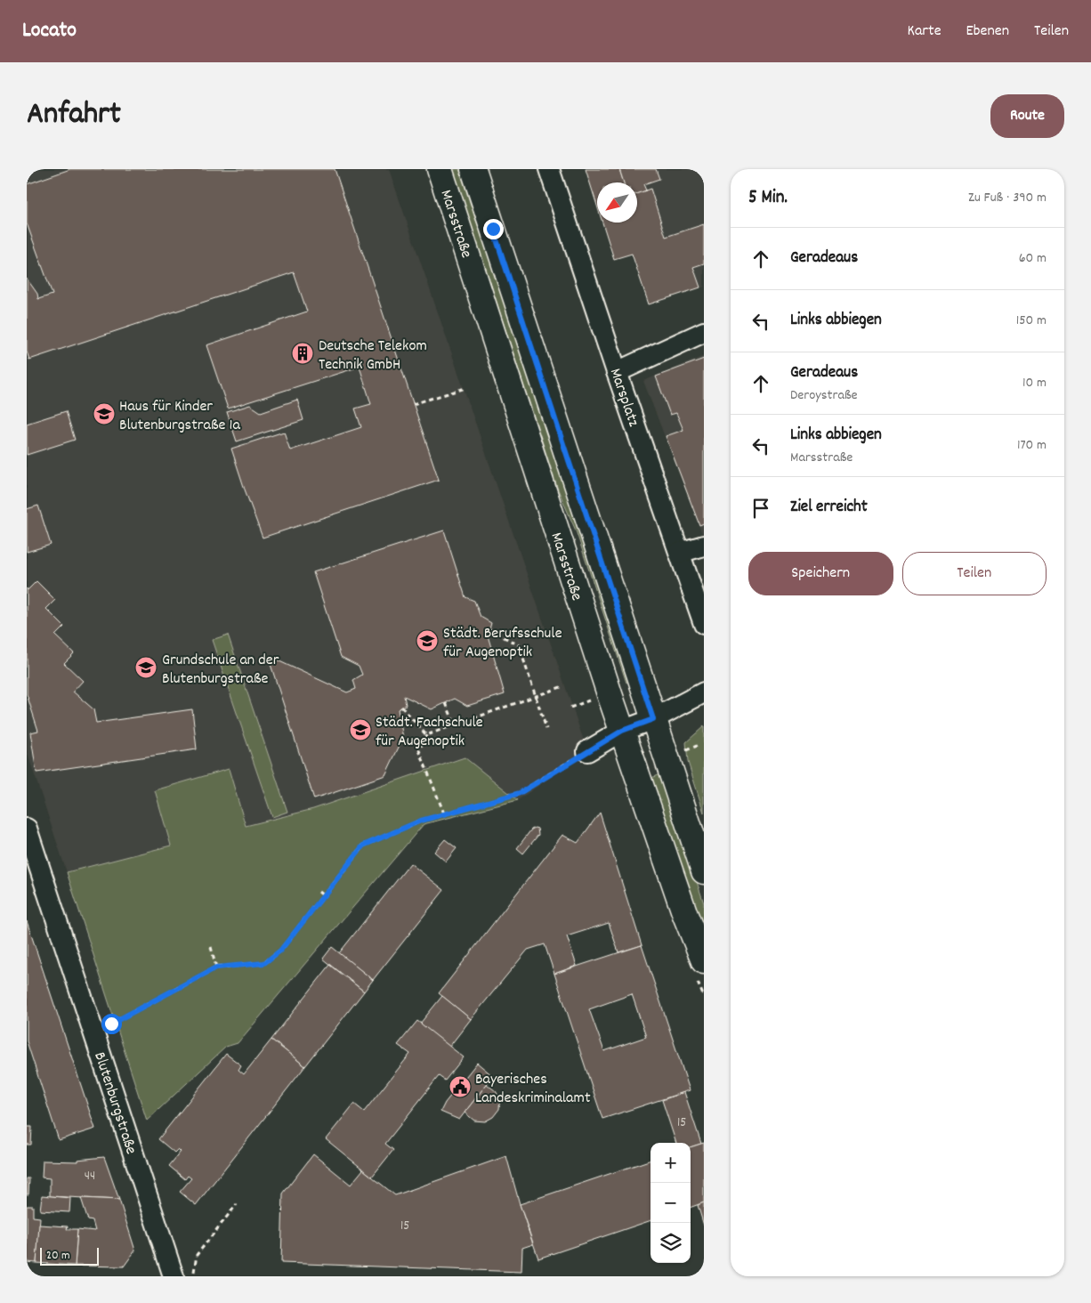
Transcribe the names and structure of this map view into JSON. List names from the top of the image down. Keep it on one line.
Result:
{"streets":{"main road":["Marsstraße"],"street":["Marsplatz","Blutenburgstraße"]},"places":{"building":["Deutsche Telekom Technik GmbH"],"school or university":["Haus für Kinder Blutenburgstraße 1a","Städt. Berufsschule für Augenoptik","Grundschule an der Blutenburgstraße","Städt. Fachschule für Augenoptik"],"public building":["Bayerisches Landeskriminalamt"]},"house_numbers":["15","44","15"],"scale_bar":"20 m","north":"bottom left","page":{"header":"Locato","nav":["Karte","Ebenen","Teilen"],"title":"Anfahrt","buttons":["Route",["Speichern","Teilen"]],"heading":["5 Min.","Zu Fuß · 390 m"],"list":[["Geradeaus","60 m"],["Links abbiegen","150 m"],["Geradeaus","Deroystraße","10 m"],["Links abbiegen","Marsstraße","170 m"],"Ziel erreicht"],"map_buttons":["+","−"],"scale":"20 m"}}
